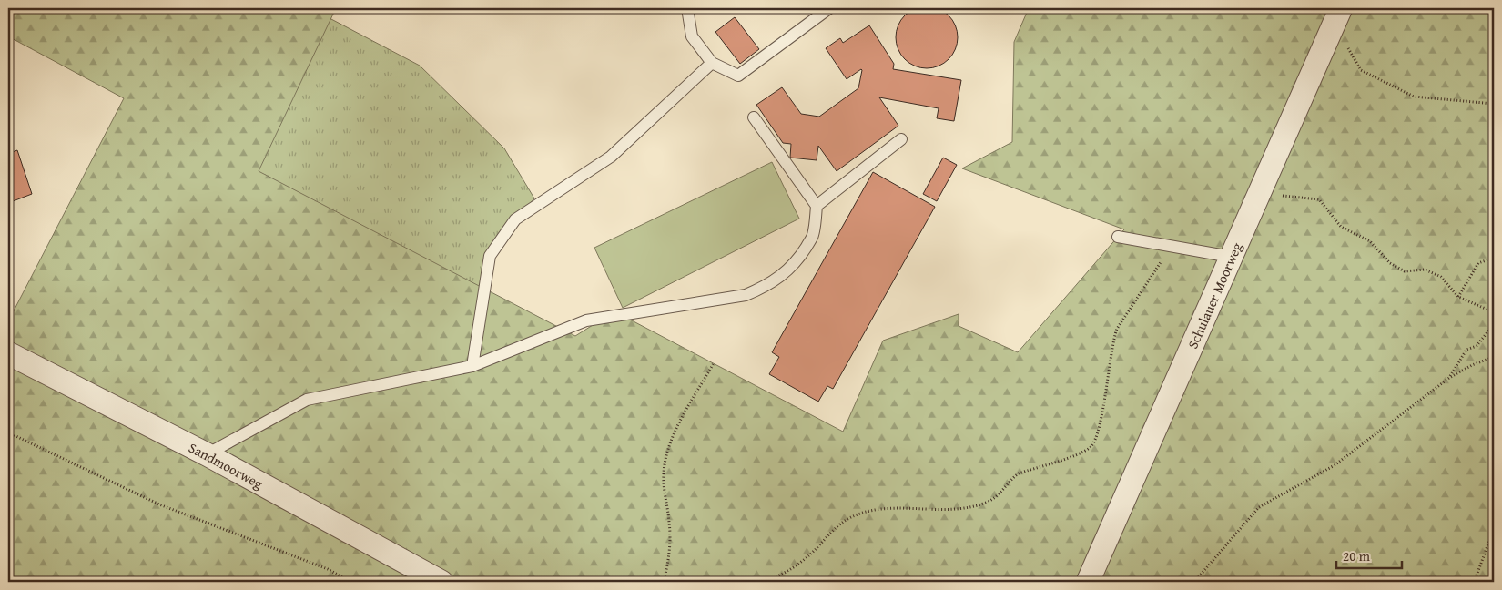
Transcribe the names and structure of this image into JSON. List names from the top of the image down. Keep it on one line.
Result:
{"streets":{"street":["Schulauer Moorweg","Sandmoorweg"]},"scale_bar":"20 m"}
